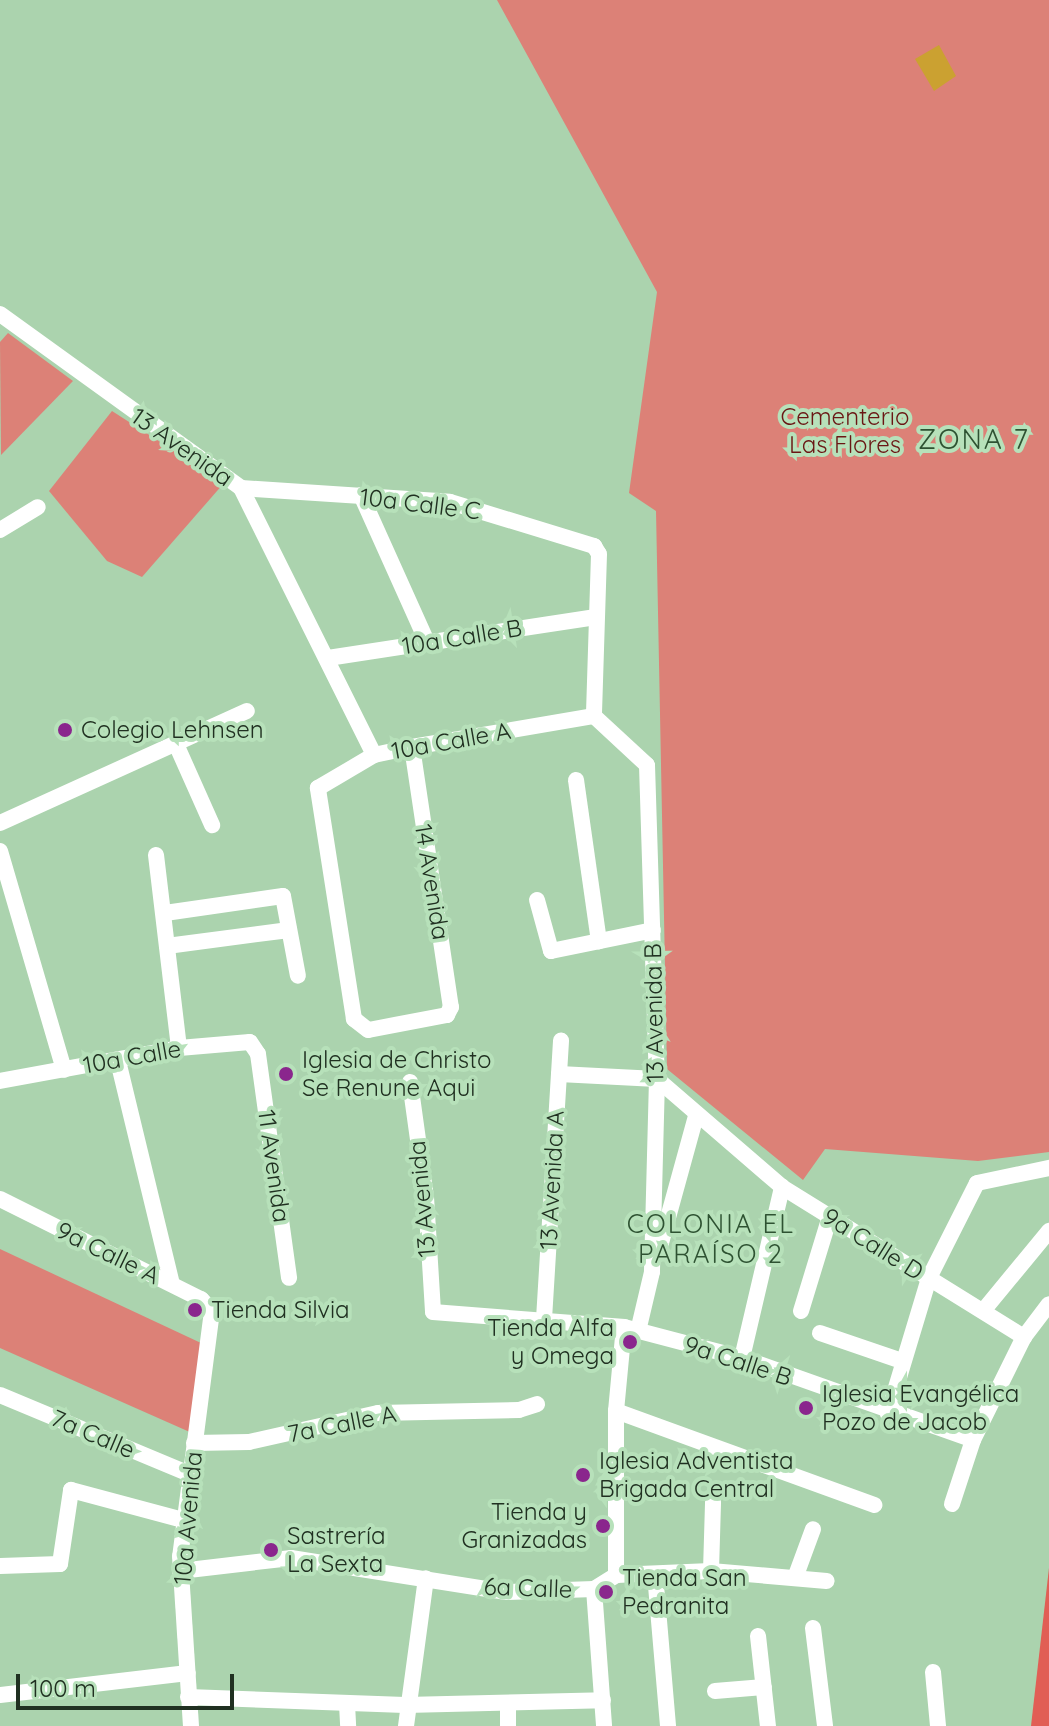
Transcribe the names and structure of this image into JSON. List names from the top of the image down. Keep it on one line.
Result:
{"streets":{"street":["13 Avenida","10a Calle C","10a Calle B","10a Calle A","14 Avenida","13 Avenida B","10a Calle","11 Avenida","13 Avenida A","9a Calle D","9a Calle A","9a Calle B","7a Calle A","7a Calle","10a Avenida","6a Calle"]},"crossings":[["13 Avenida","10a Calle C"],["13 Avenida","10a Calle B"],["13 Avenida","10a Calle A"],["13 Avenida","13 Avenida A"],["10a Calle C","10a Calle B"],["10a Calle A","14 Avenida"],["10a Calle A","13 Avenida B"],["13 Avenida B","9a Calle D"],["13 Avenida B","9a Calle B"],["13 Avenida B","6a Calle"],["10a Calle","11 Avenida"],["9a Calle A","10a Avenida"],["7a Calle A","10a Avenida"],["7a Calle","10a Avenida"],["10a Avenida","6a Calle"]],"districts":["ZONA 7","COLONIA EL PARAÍSO 2"],"parks":["Cementerio Las Flores"],"places":["Colegio Lehnsen","Iglesia de Christo Se Renune Aqui","Tienda Silvia","Tienda Alfa y Omega","Iglesia Evangélica Pozo de Jacob","Iglesia Adventista Brigada Central","Tienda y Granizadas","Sastrería La Sexta","Tienda San Pedranita"],"scale_bar":"100 m"}
